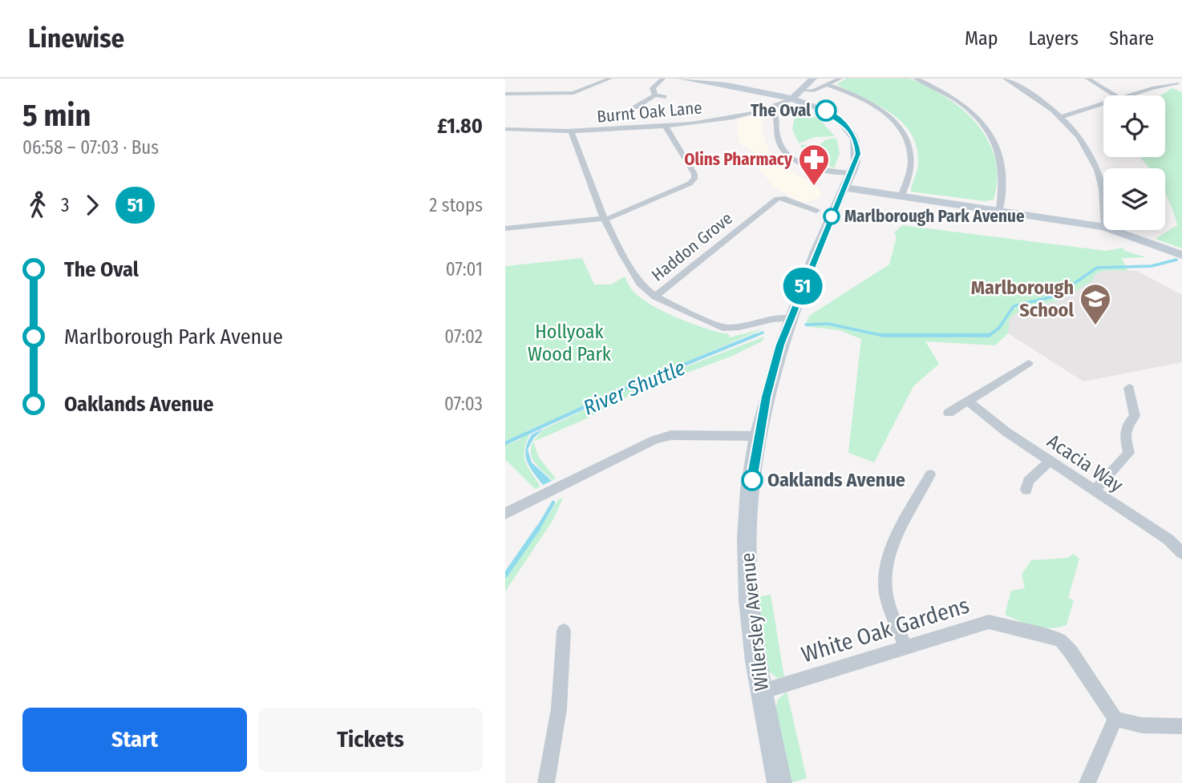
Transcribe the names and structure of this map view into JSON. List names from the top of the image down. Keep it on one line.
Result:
{"streets":{"street":["Burnt Oak Lane","Haddon Grove","Acacia Way","Willersley Avenue","White Oak Gardens"]},"crossings":[["Haddon Grove","Willersley Avenue"],["Willersley Avenue","White Oak Gardens"]],"water":["River Shuttle"],"parks":["Hollyoak Wood Park"],"places":{"other":["The Oval","Marlborough Park Avenue","Oaklands Avenue"],"pharmacy":["Olins Pharmacy"],"school or university":["Marlborough School"]},"lines":["bus line 51"],"page":{"header":"Linewise","nav":["Map","Layers","Share"],"heading":["5 min","06:58 – 07:03 · Bus","£1.80"],"on_map":"51","legs":["3","51","2 stops"],"list":[{"name":"The Oval","value":"07:01"},{"name":"Marlborough Park Avenue","value":"07:02"},{"name":"Oaklands Avenue","value":"07:03"}],"buttons":["Start","Tickets"]}}
